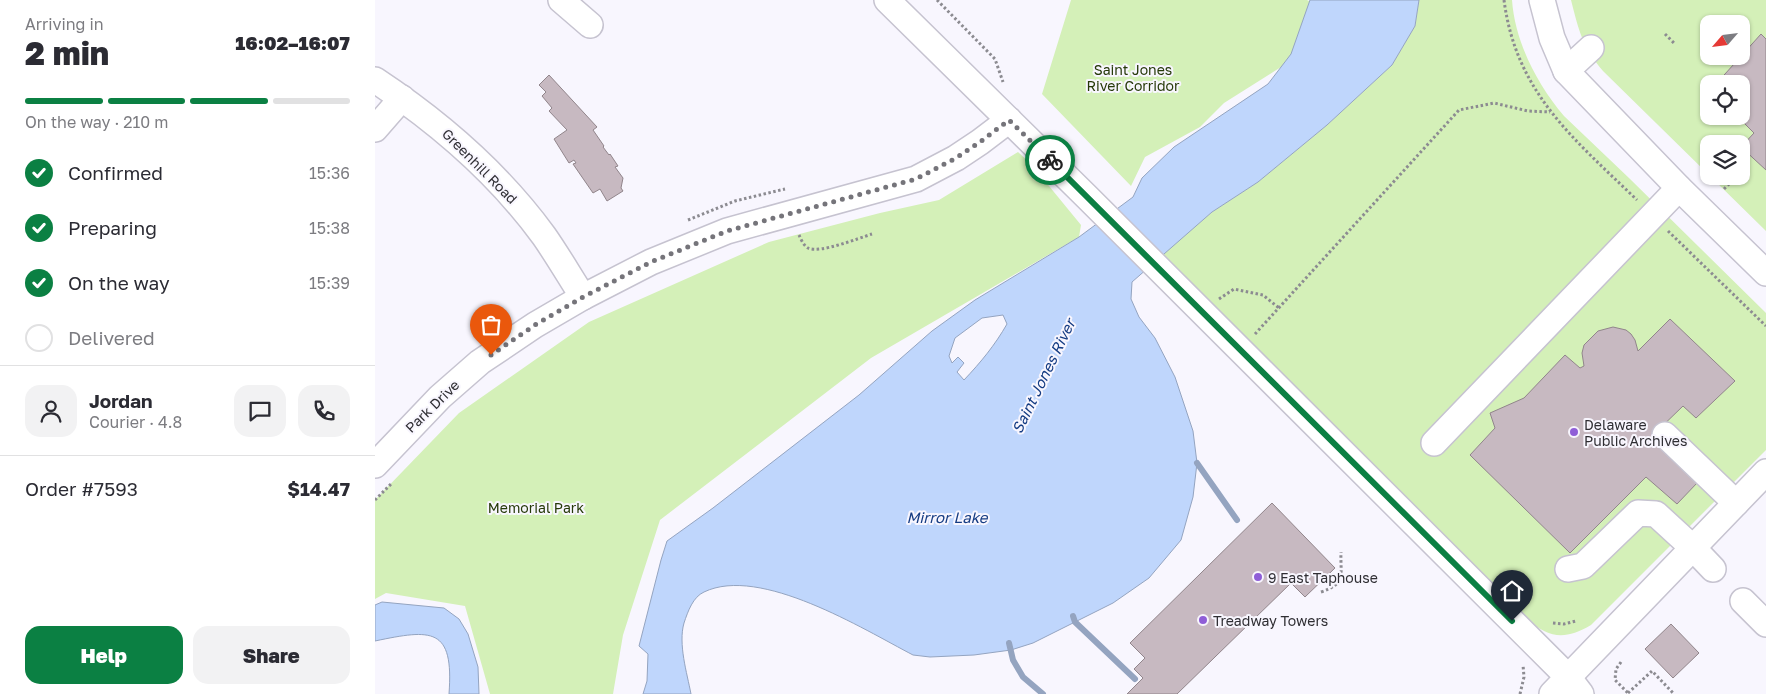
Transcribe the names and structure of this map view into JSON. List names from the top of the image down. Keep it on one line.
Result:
{"streets":{"street":["Greenhill Road","Park Drive"]},"crossings":[["Greenhill Road","Park Drive"]],"water":["Saint Jones River","Mirror Lake"],"parks":["Saint Jones River Corridor","Memorial Park"],"places":["Delaware Public Archives","9 East Taphouse","Treadway Towers"],"north":"bottom left","page":{"heading":["2 min","Arriving in","16:02–16:07"],"panel":["Jordan","Courier · 4.8","Order #7593","$14.47"],"bar":"On the way · 210 m","list":[["Confirmed","15:36"],["Preparing","15:38"],["On the way","15:39"],"Delivered"],"buttons":["Help","Share"]}}
